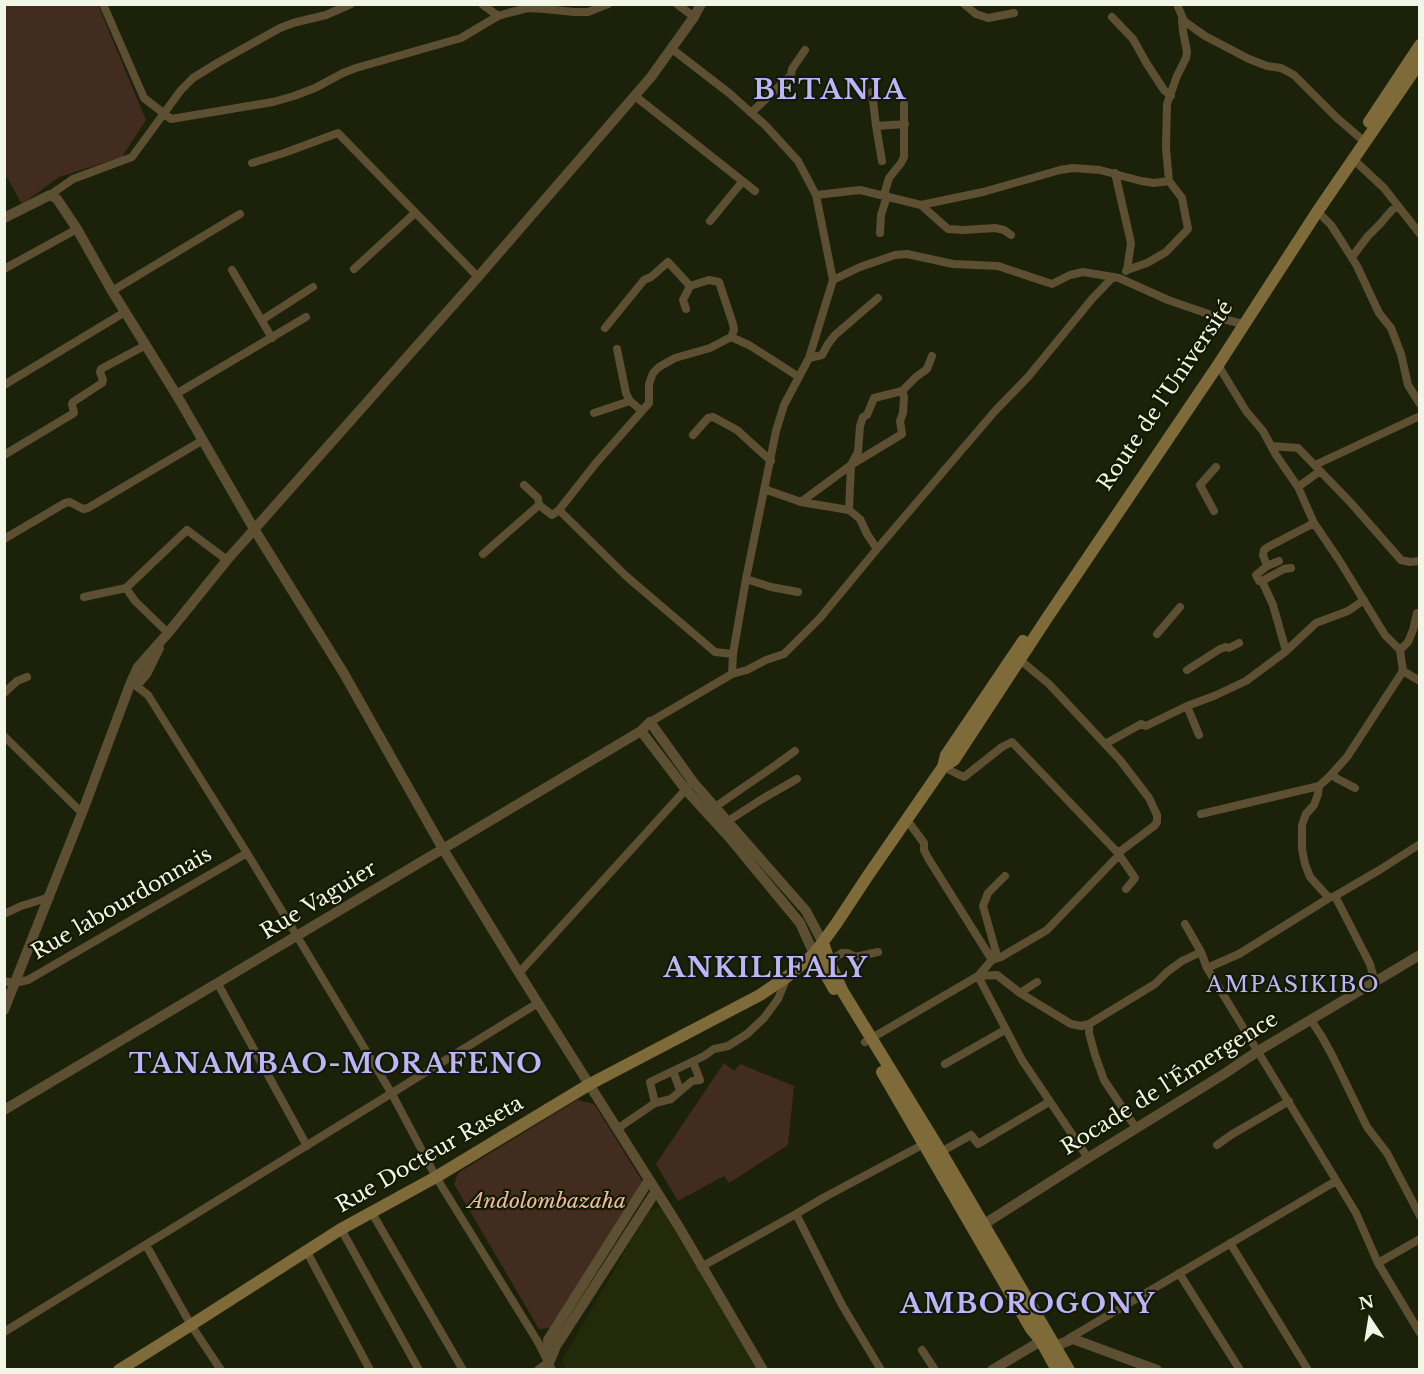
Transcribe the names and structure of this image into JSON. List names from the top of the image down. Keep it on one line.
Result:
{"streets":{"main road":["Route de l'Université","Rue Docteur Raseta"],"street":["Rue Vaguier","Rue labourdonnais","Rocade de l'Émergence"]},"crossings":[["Route de l'Université","Rue Docteur Raseta"]],"districts":["BETANIA","ANKILIFALY","AMPASIKIBO","TANAMBAO-MORAFENO","AMBOROGONY"],"parks":["Andolombazaha"],"north":"top"}
